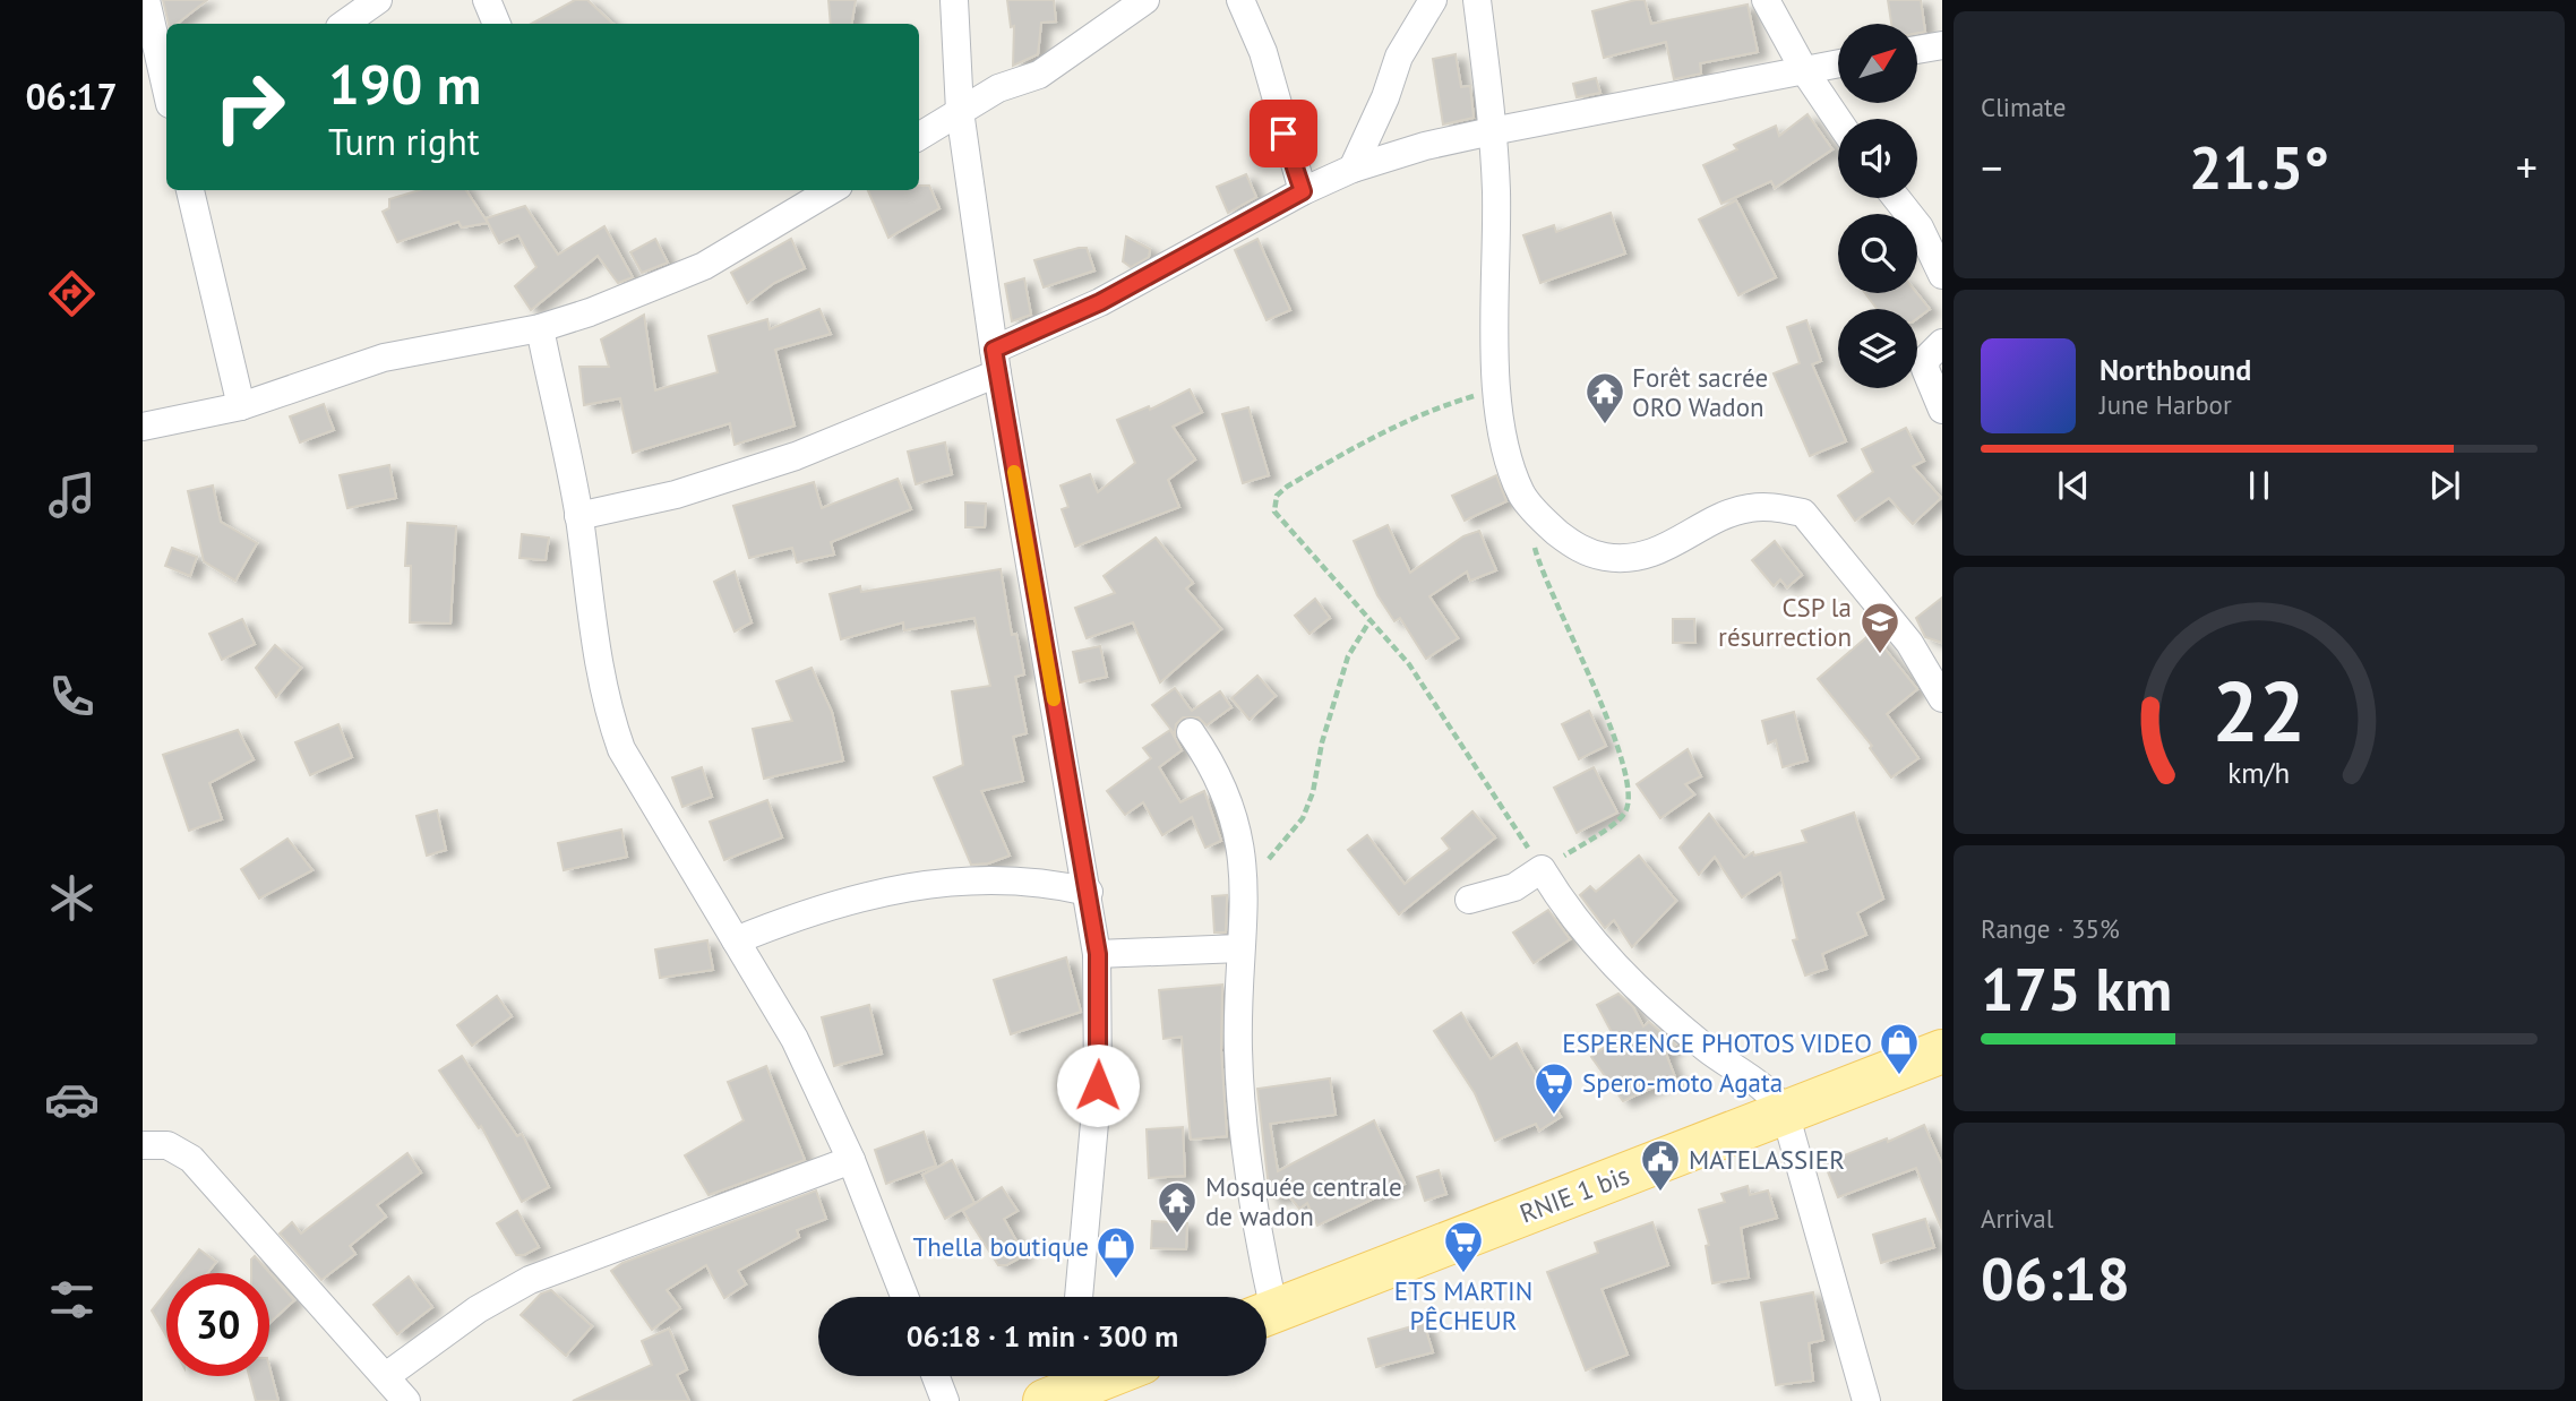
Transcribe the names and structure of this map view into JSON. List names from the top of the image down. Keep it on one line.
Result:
{"streets":{"main road":["RNIE 1 bis"]},"places":{"temple":["Forêt sacrée ORO Wadon","Mosquée centrale de wadon"],"school or university":["CSP la résurrection"],"shop":["ESPERENCE PHOTOS VIDEO","Thella boutique"],"supermarket":["Spero-moto Agata","ETS MARTIN PÊCHEUR"],"public building":["MATELASSIER"]},"north":"top right","page":{"tabs":"06:17","tile":["Climate",["Range · 35%","175 km"],["Arrival","06:18"]],"turn":["190 m","Turn right"],"heat":["−","21.5°","+"],"song":["Northbound","June Harbor"],"limit":"30","trip":"06:18 · 1 min · 300 m","gauge":["22","km/h"]}}
